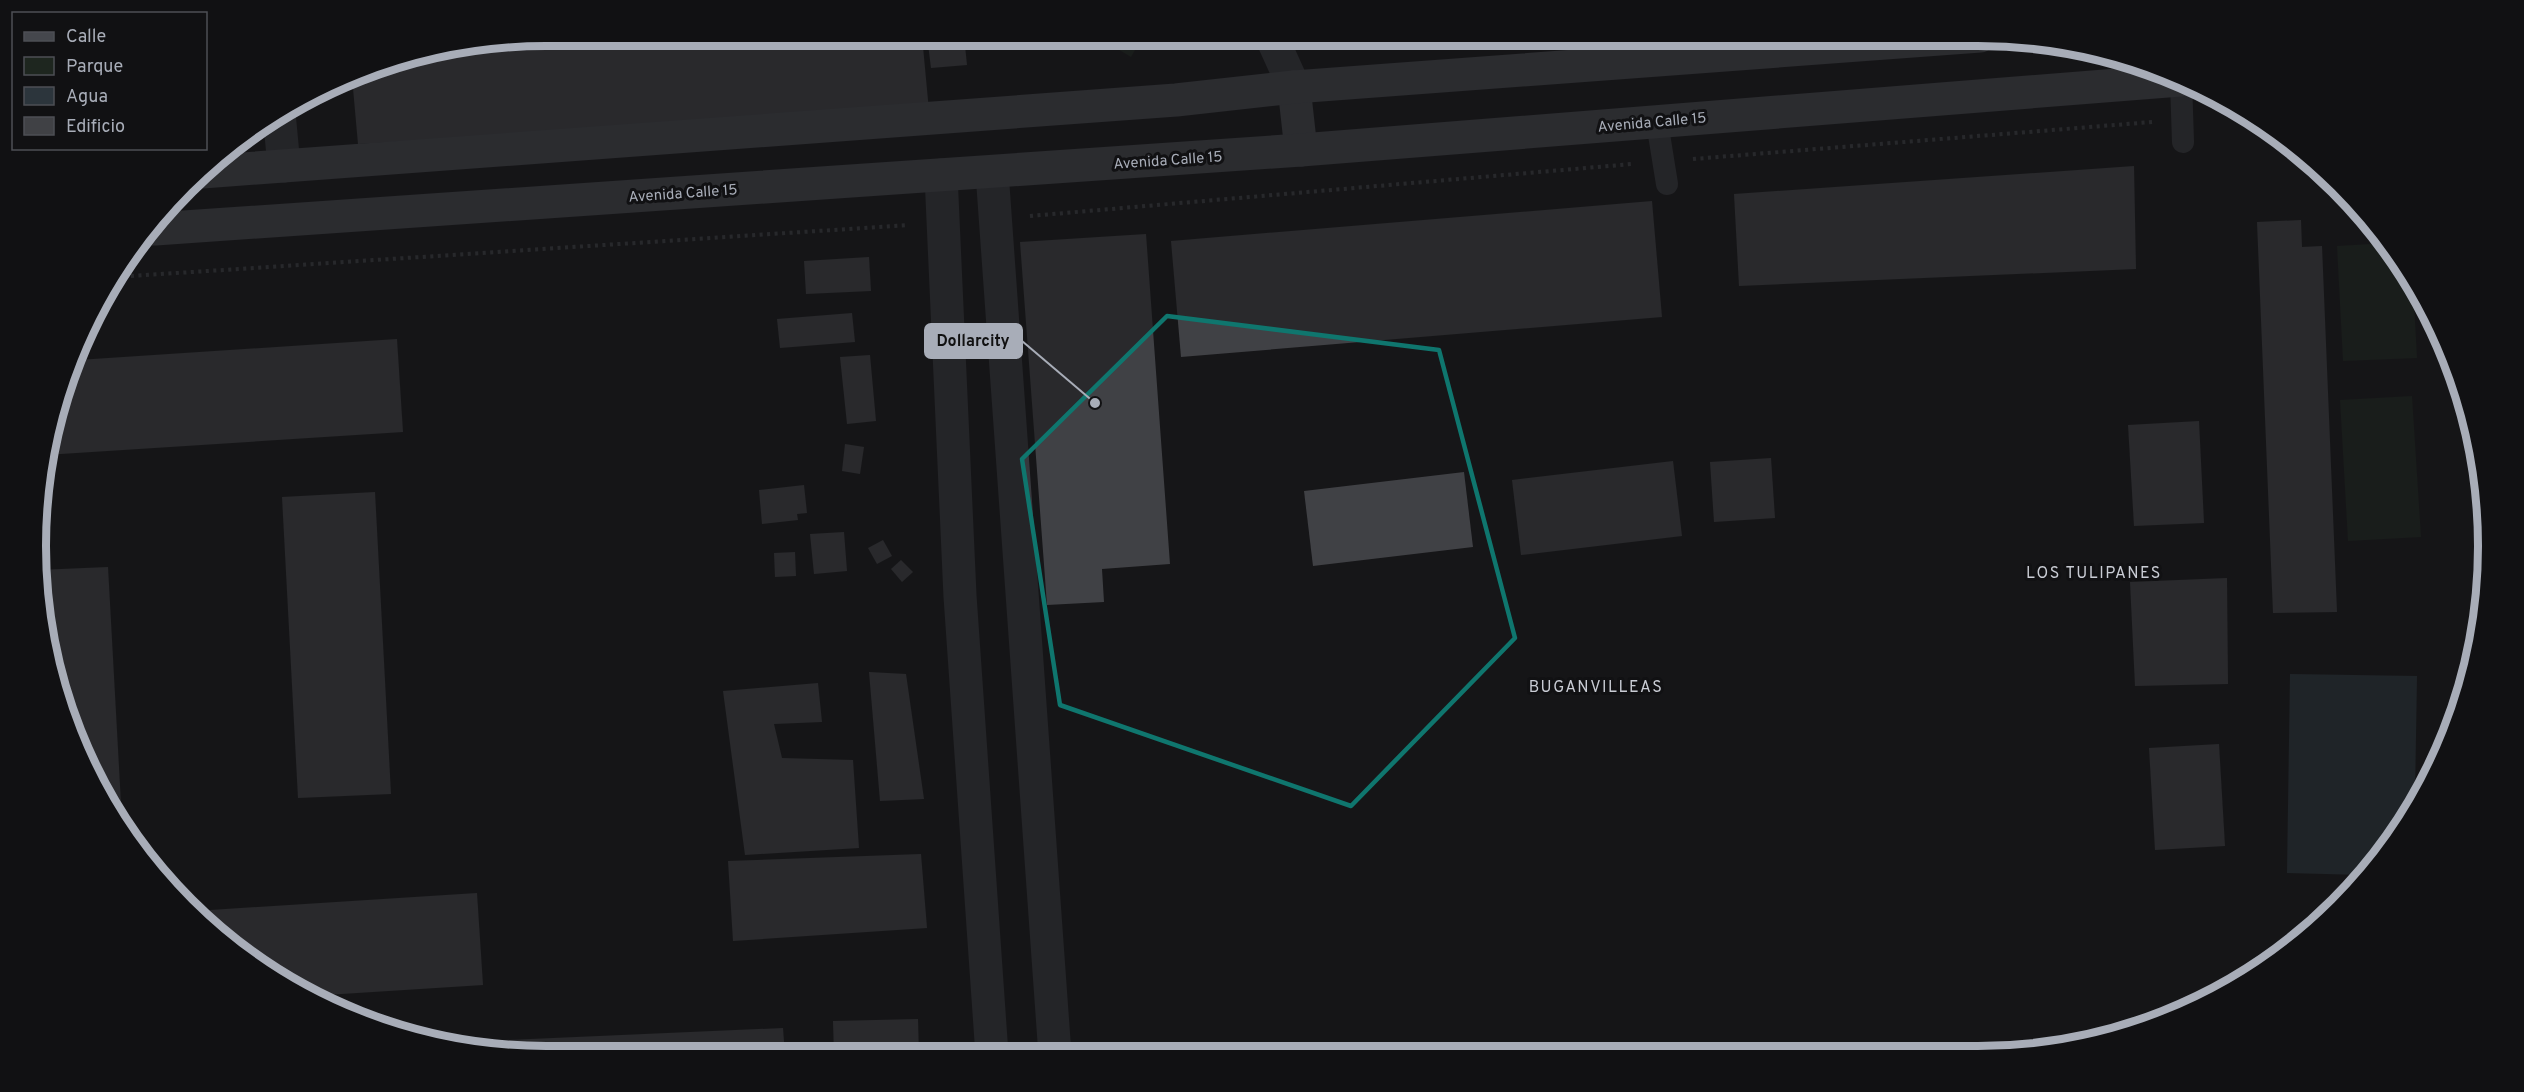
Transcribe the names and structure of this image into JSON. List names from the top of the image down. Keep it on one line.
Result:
{"streets":{"main road":["Avenida Calle 15"]},"districts":["LOS TULIPANES","BUGANVILLEAS"],"places":["Dollarcity"],"legend":["Calle","Parque","Agua","Edificio"]}
